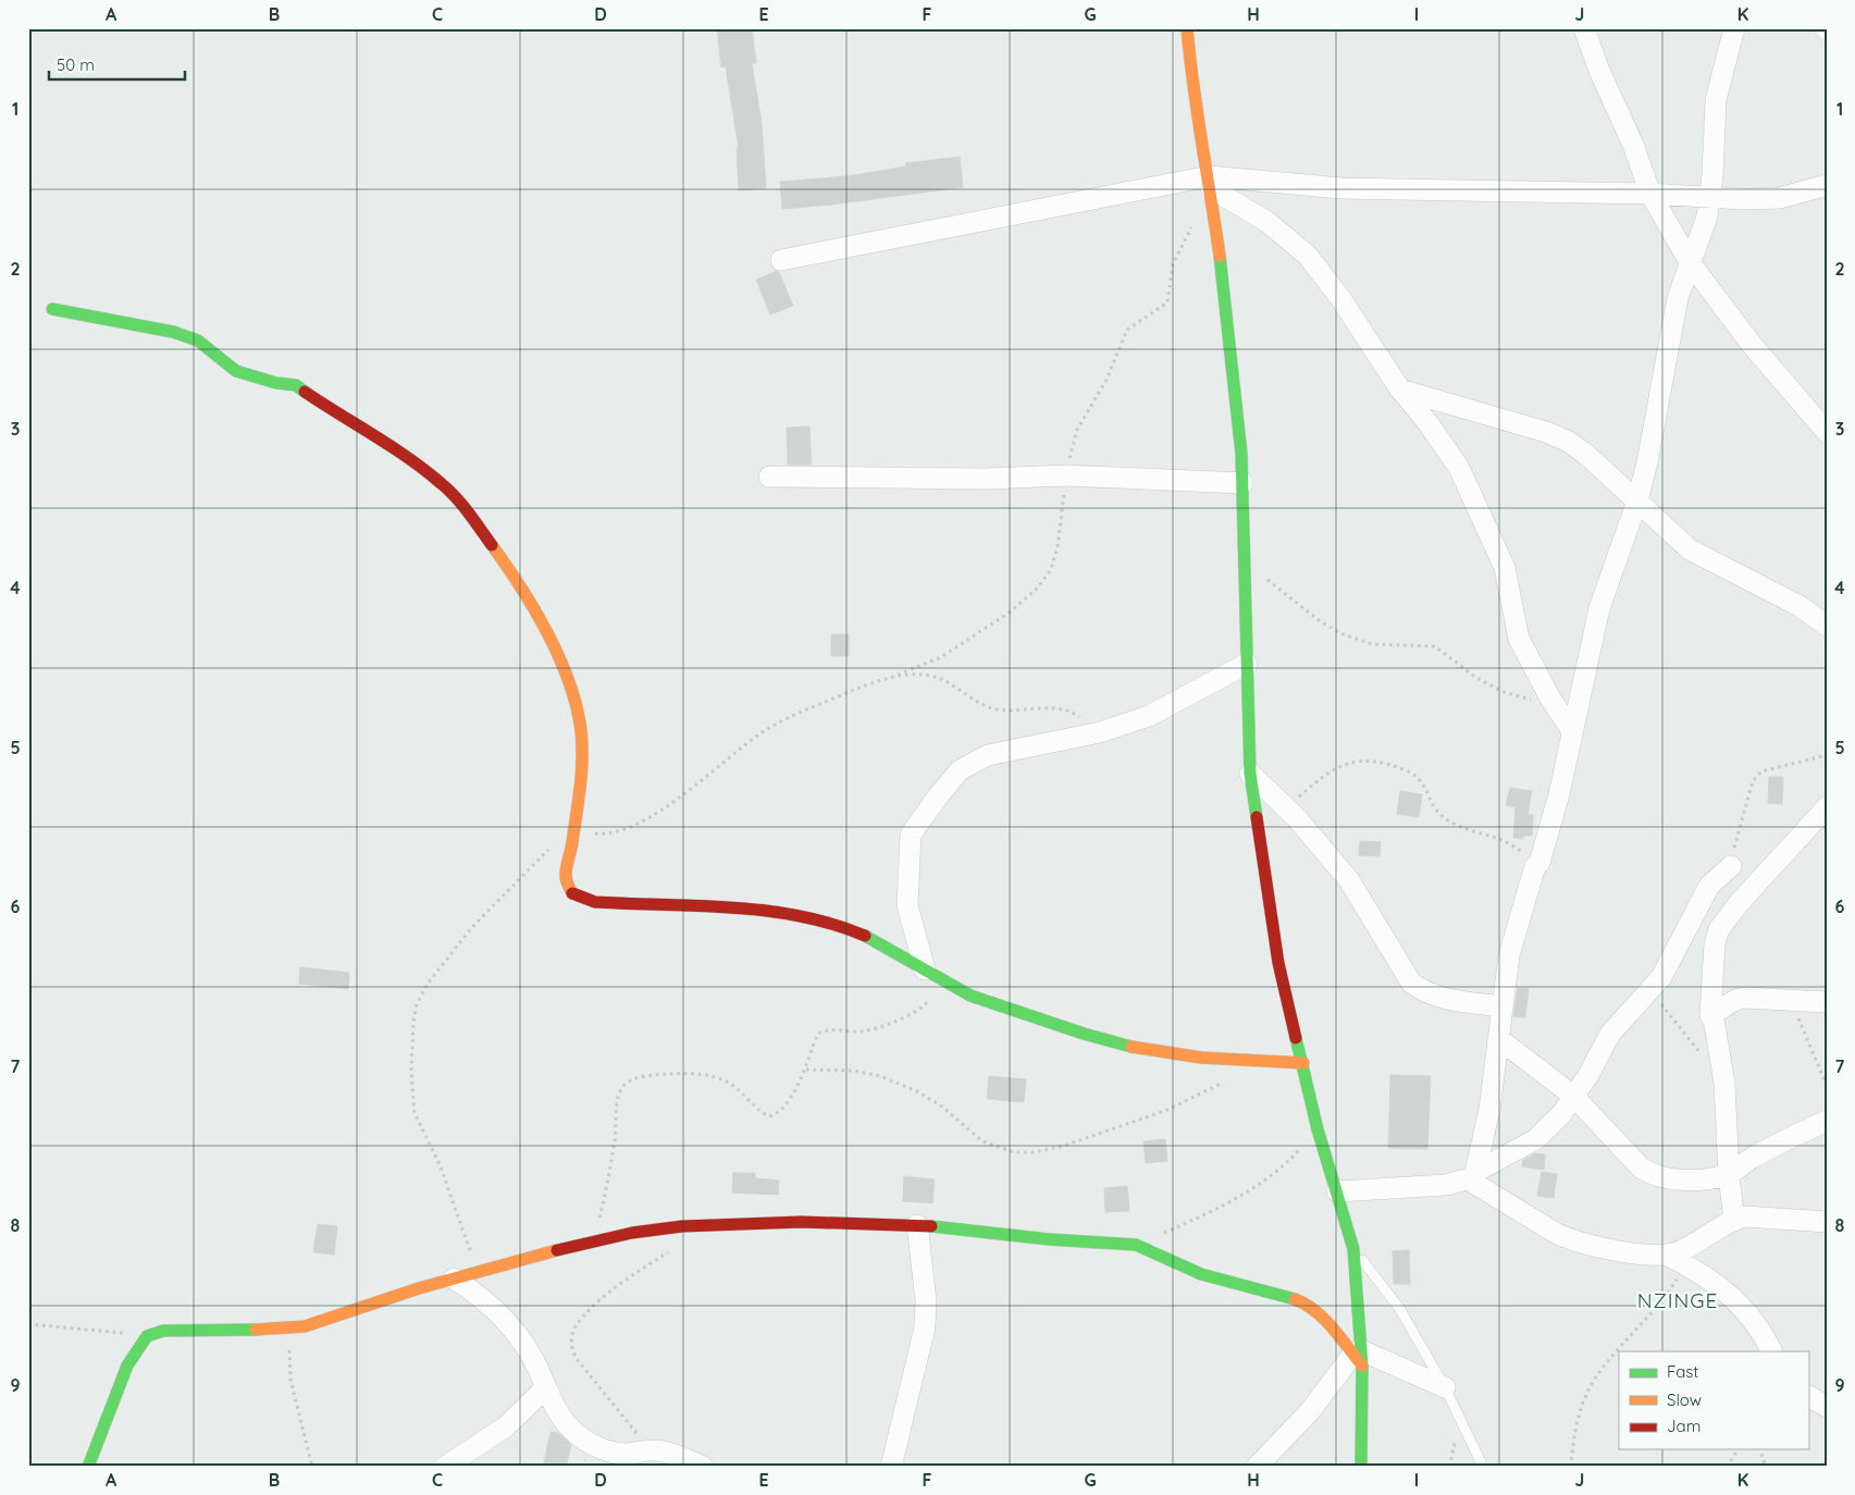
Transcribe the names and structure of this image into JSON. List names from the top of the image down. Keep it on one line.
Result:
{"districts":["NZINGE"],"legend":["Fast","Slow","Jam"],"scale_bar":"50 m","grid":{"columns":["A","B","C","D","E","F","G","H","I","J","K"],"rows":["1","2","3","4","5","6","7","8","9"]}}
